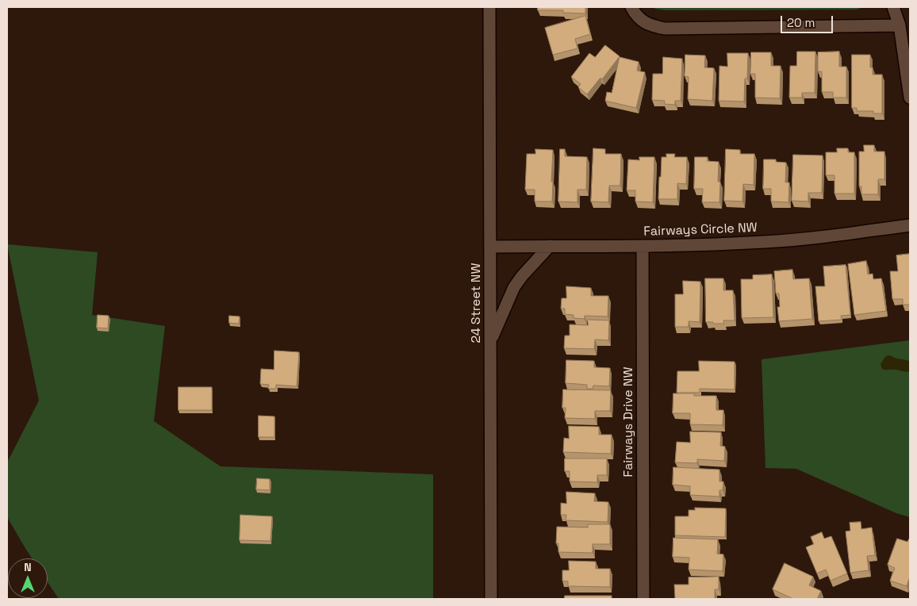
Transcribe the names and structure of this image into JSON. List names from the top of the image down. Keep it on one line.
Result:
{"streets":{"street":["Fairways Circle NW","24 Street NW","Fairways Drive NW"]},"crossings":[["Fairways Circle NW","24 Street NW"],["Fairways Circle NW","Fairways Drive NW"]],"scale_bar":"20 m","north":"top"}
